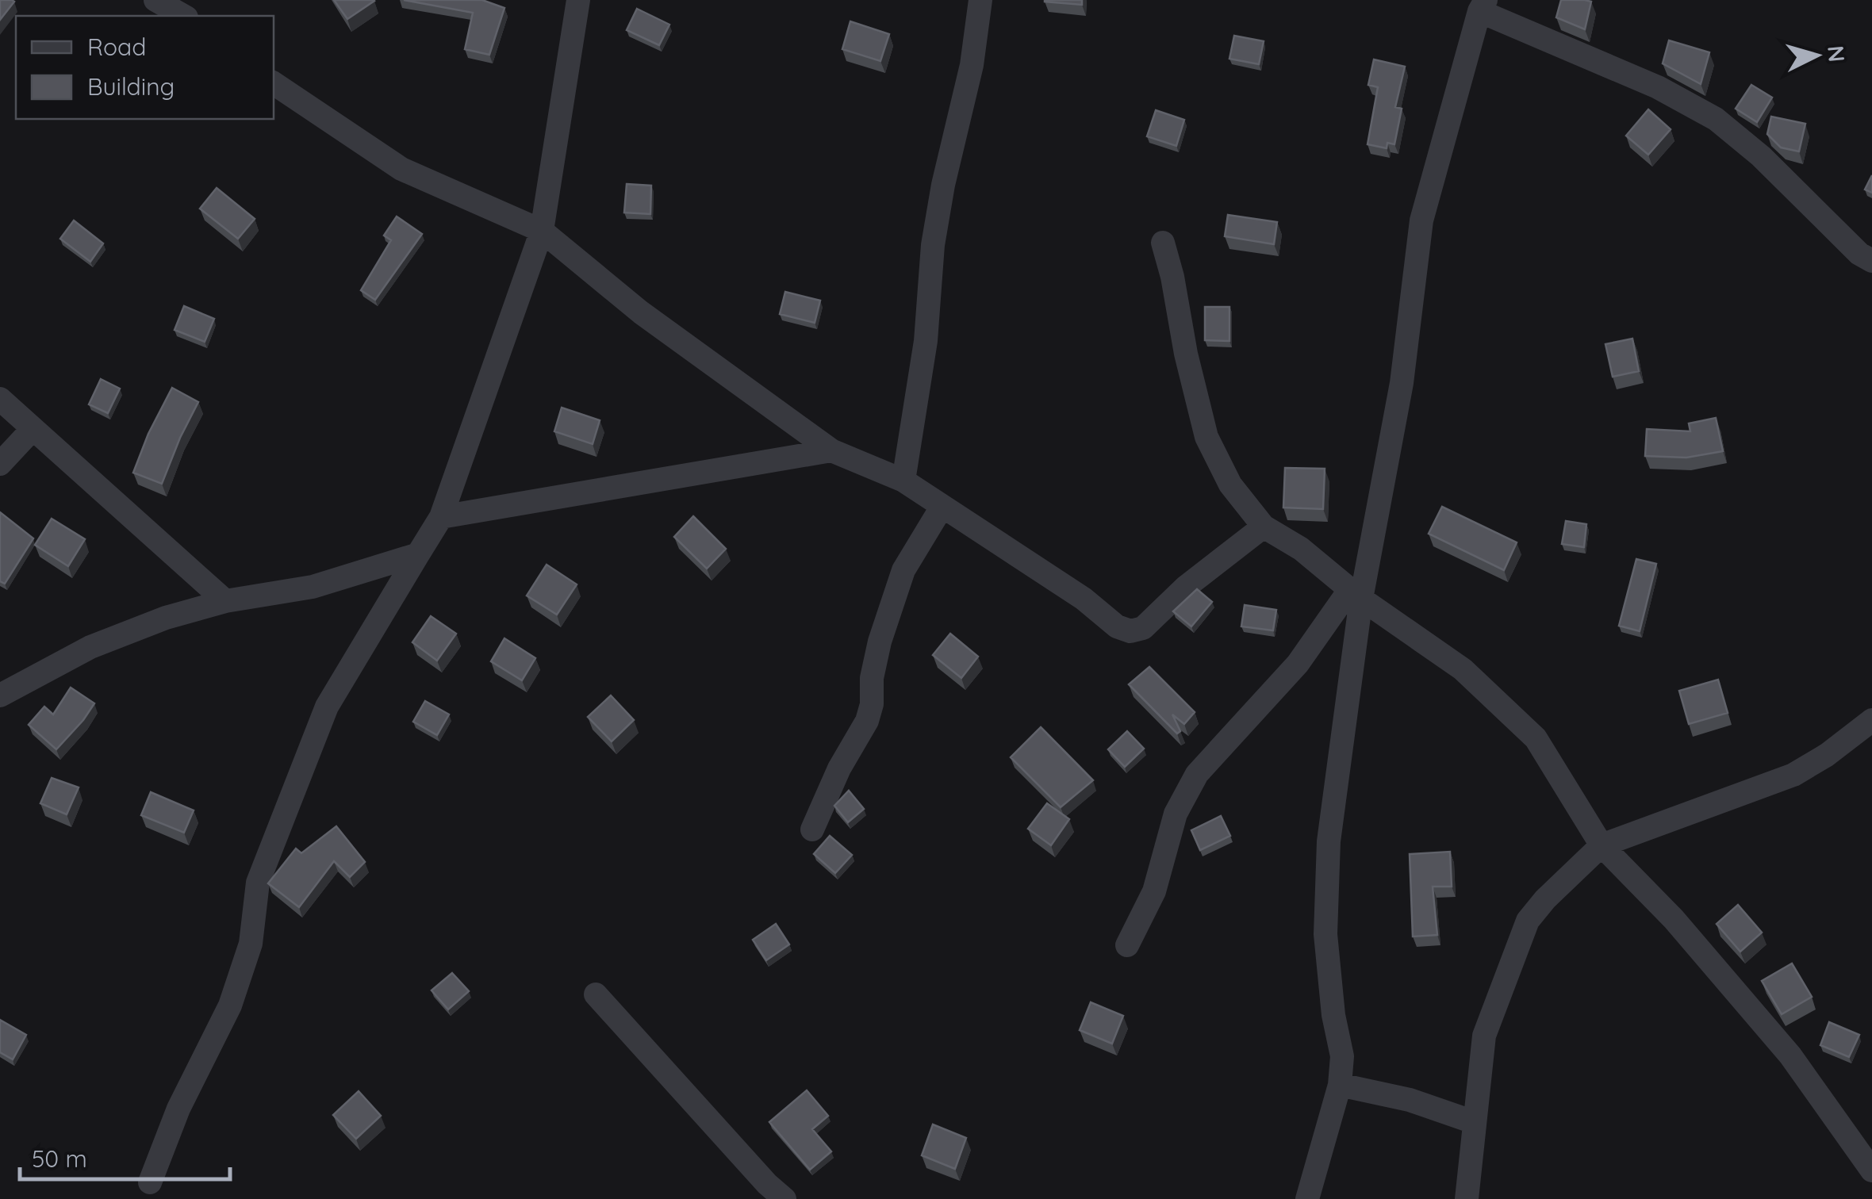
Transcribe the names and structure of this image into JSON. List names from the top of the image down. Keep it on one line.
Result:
{"legend":["Road","Building"],"scale_bar":"50 m","north":"right"}
